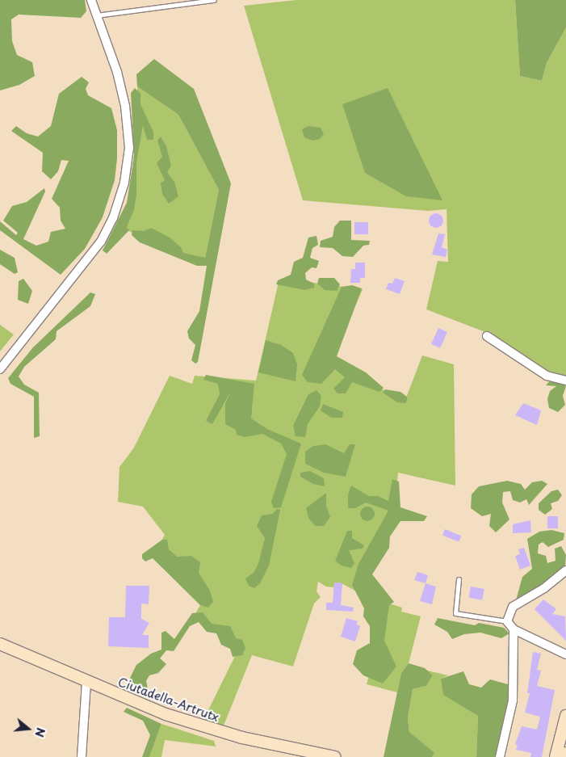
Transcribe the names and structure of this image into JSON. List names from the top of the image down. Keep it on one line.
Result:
{"streets":{"main road":["Ciutadella-Artrutx"]},"north":"right"}
